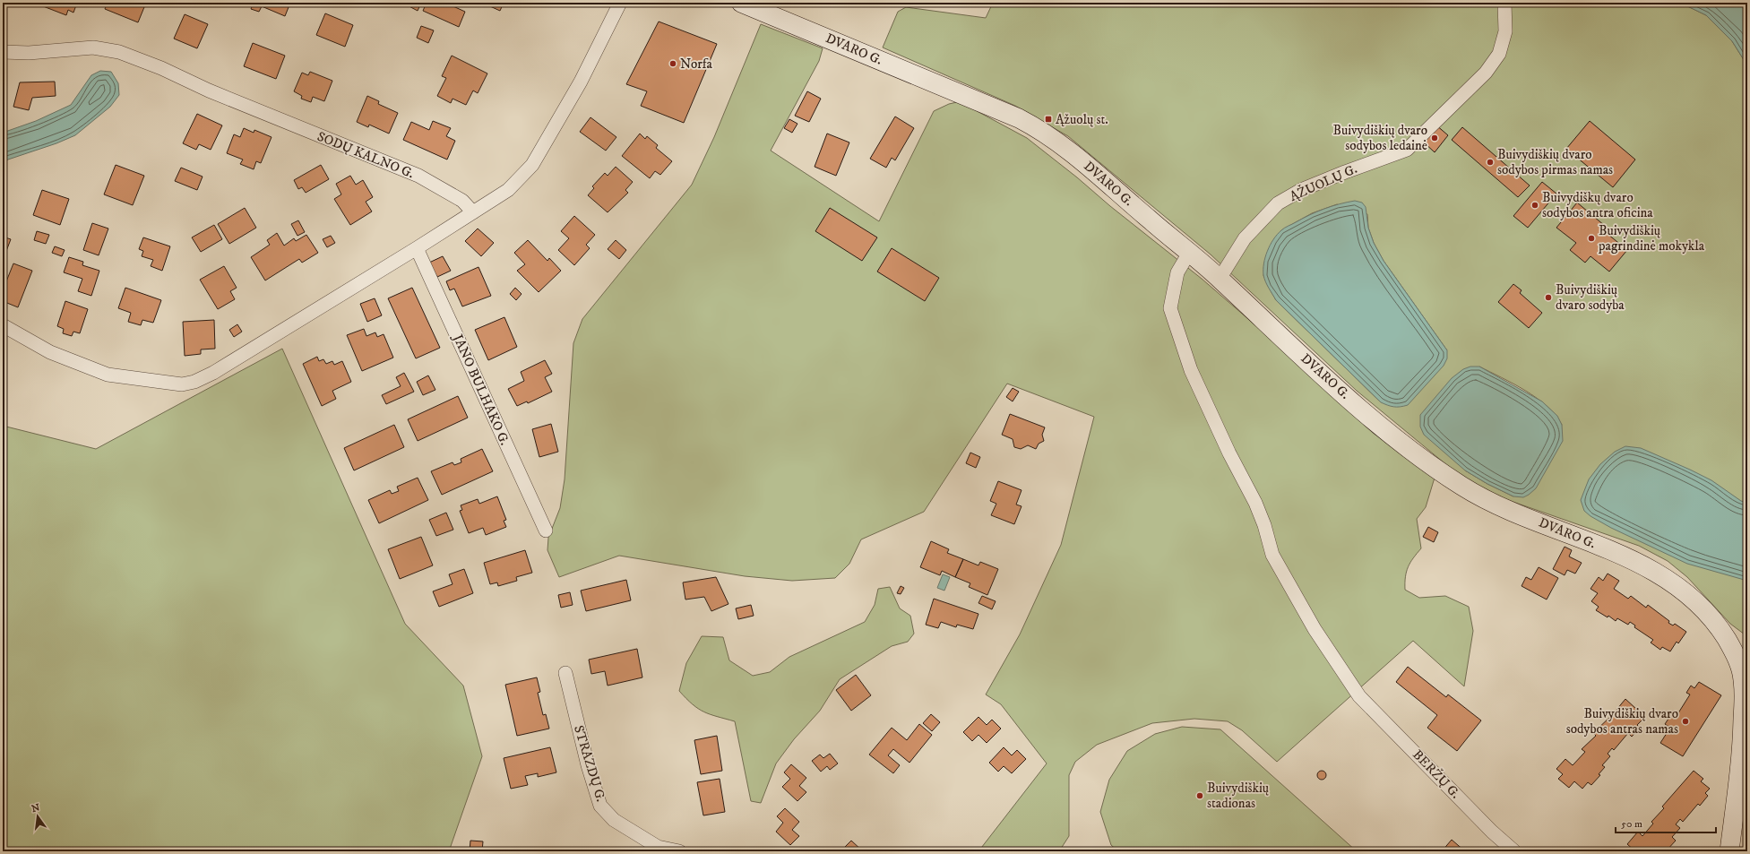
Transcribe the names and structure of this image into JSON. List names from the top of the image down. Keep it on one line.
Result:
{"streets":{"main road":["DVARO G."],"street":["SODŲ KALNO G.","ĄŽUOLŲ G.","JANO BULHAKO G.","STRAZDŲ G.","BERŽŲ G."]},"crossings":[["DVARO G.","ĄŽUOLŲ G."],["DVARO G.","BERŽŲ G."]],"places":{"other":["Norfa","Buivydiškių dvaro sodybos ledainė","Buivydiškių dvaro sodybos pirmas namas","Buivydiškų dvaro sodybos antra oficina","Buivydiškių pagrindinė mokykla","Buivydiškių dvaro sodyba","Buivydiškių dvaro sodybos antras namas","Buivydiškių stadionas"],"transit":["Ąžuolų st."]},"scale_bar":"50 m","north":"top"}
